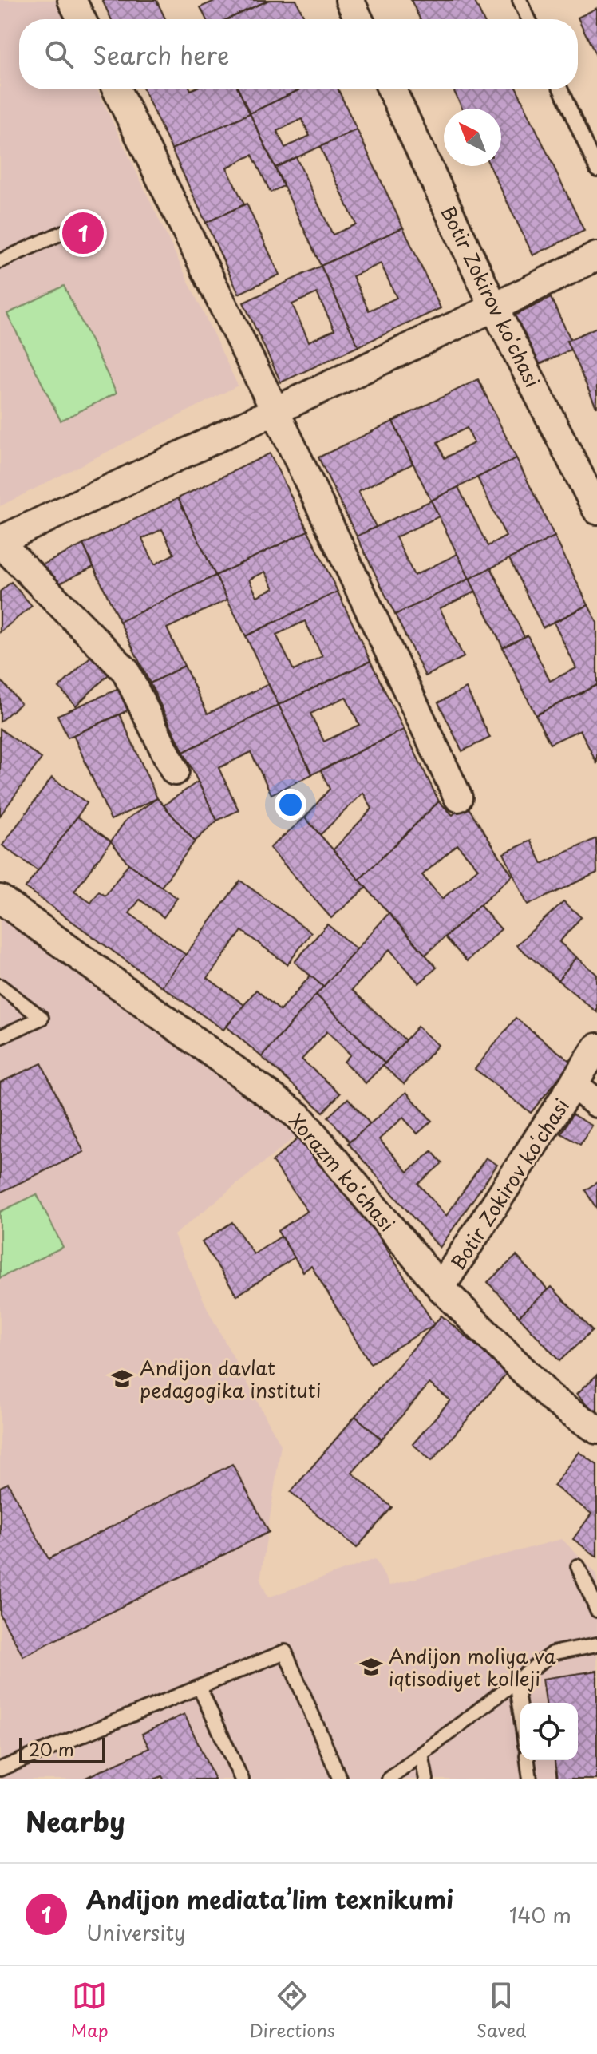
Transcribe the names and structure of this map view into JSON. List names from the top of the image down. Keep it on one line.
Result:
{"streets":{"street":["Botir Zokirov koʻchasi","Xorazm koʻchasi"]},"crossings":[["Botir Zokirov koʻchasi","Xorazm koʻchasi"]],"places":{"school or university":["Andijon davlat pedagogika instituti","Andijon moliya va iqtisodiyet kolleji"]},"scale_bar":"20 m","north":"top left","page":{"search":"Search here","pins":"1","scale":"20 m","heading":"Nearby","list":[{"mark":"1","name":"Andijon mediataʼlim texnikumi","note":"University","value":"140 m"}],"nav":["Map","Directions","Saved"]}}
